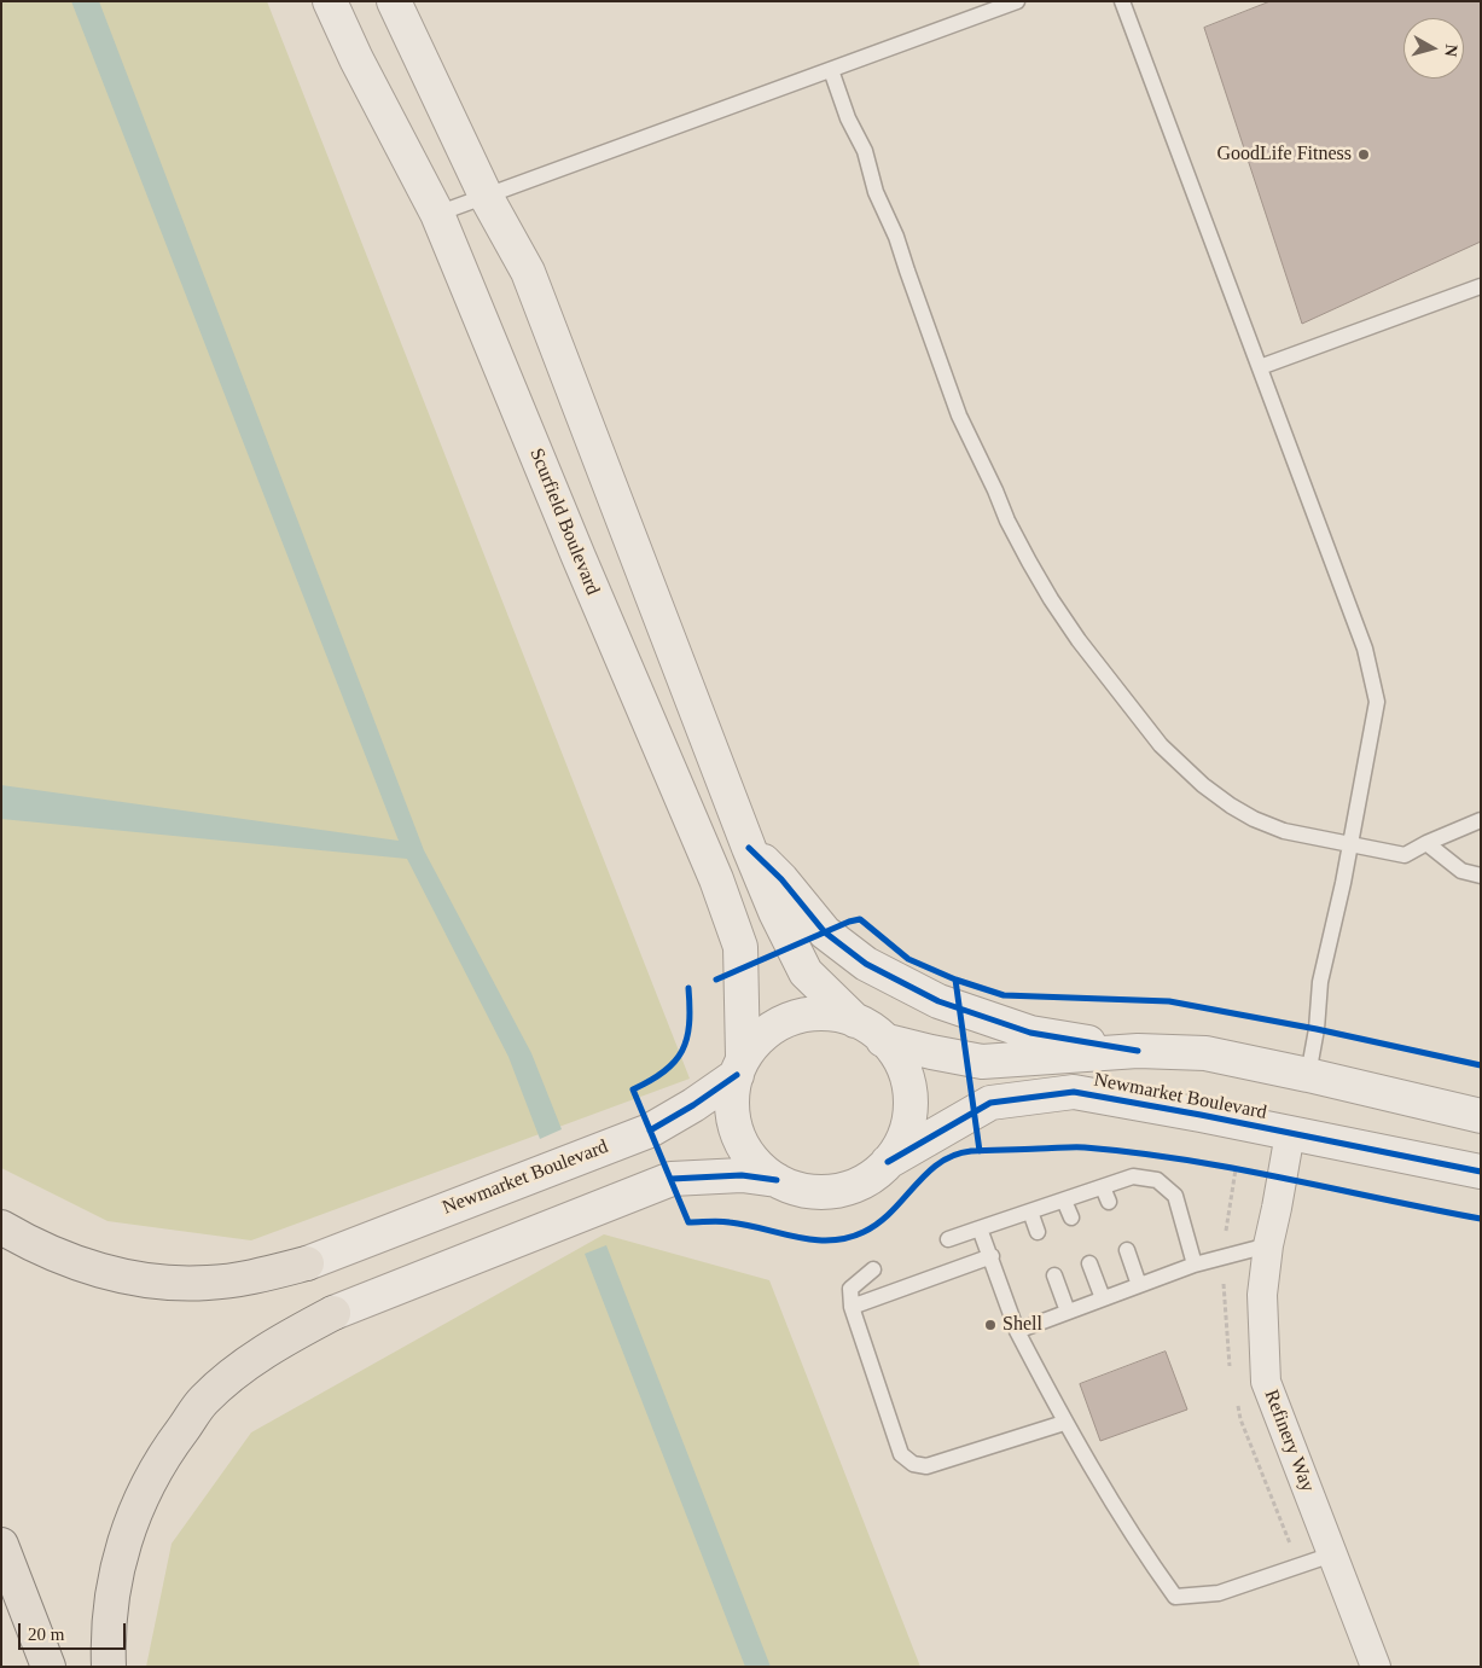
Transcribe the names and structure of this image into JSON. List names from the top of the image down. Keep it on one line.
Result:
{"streets":{"street":["Scurfield Boulevard","Newmarket Boulevard","Refinery Way"]},"crossings":[["Scurfield Boulevard","Newmarket Boulevard"],["Newmarket Boulevard","Refinery Way"]],"places":["GoodLife Fitness","Shell"],"scale_bar":"20 m","north":"right"}
